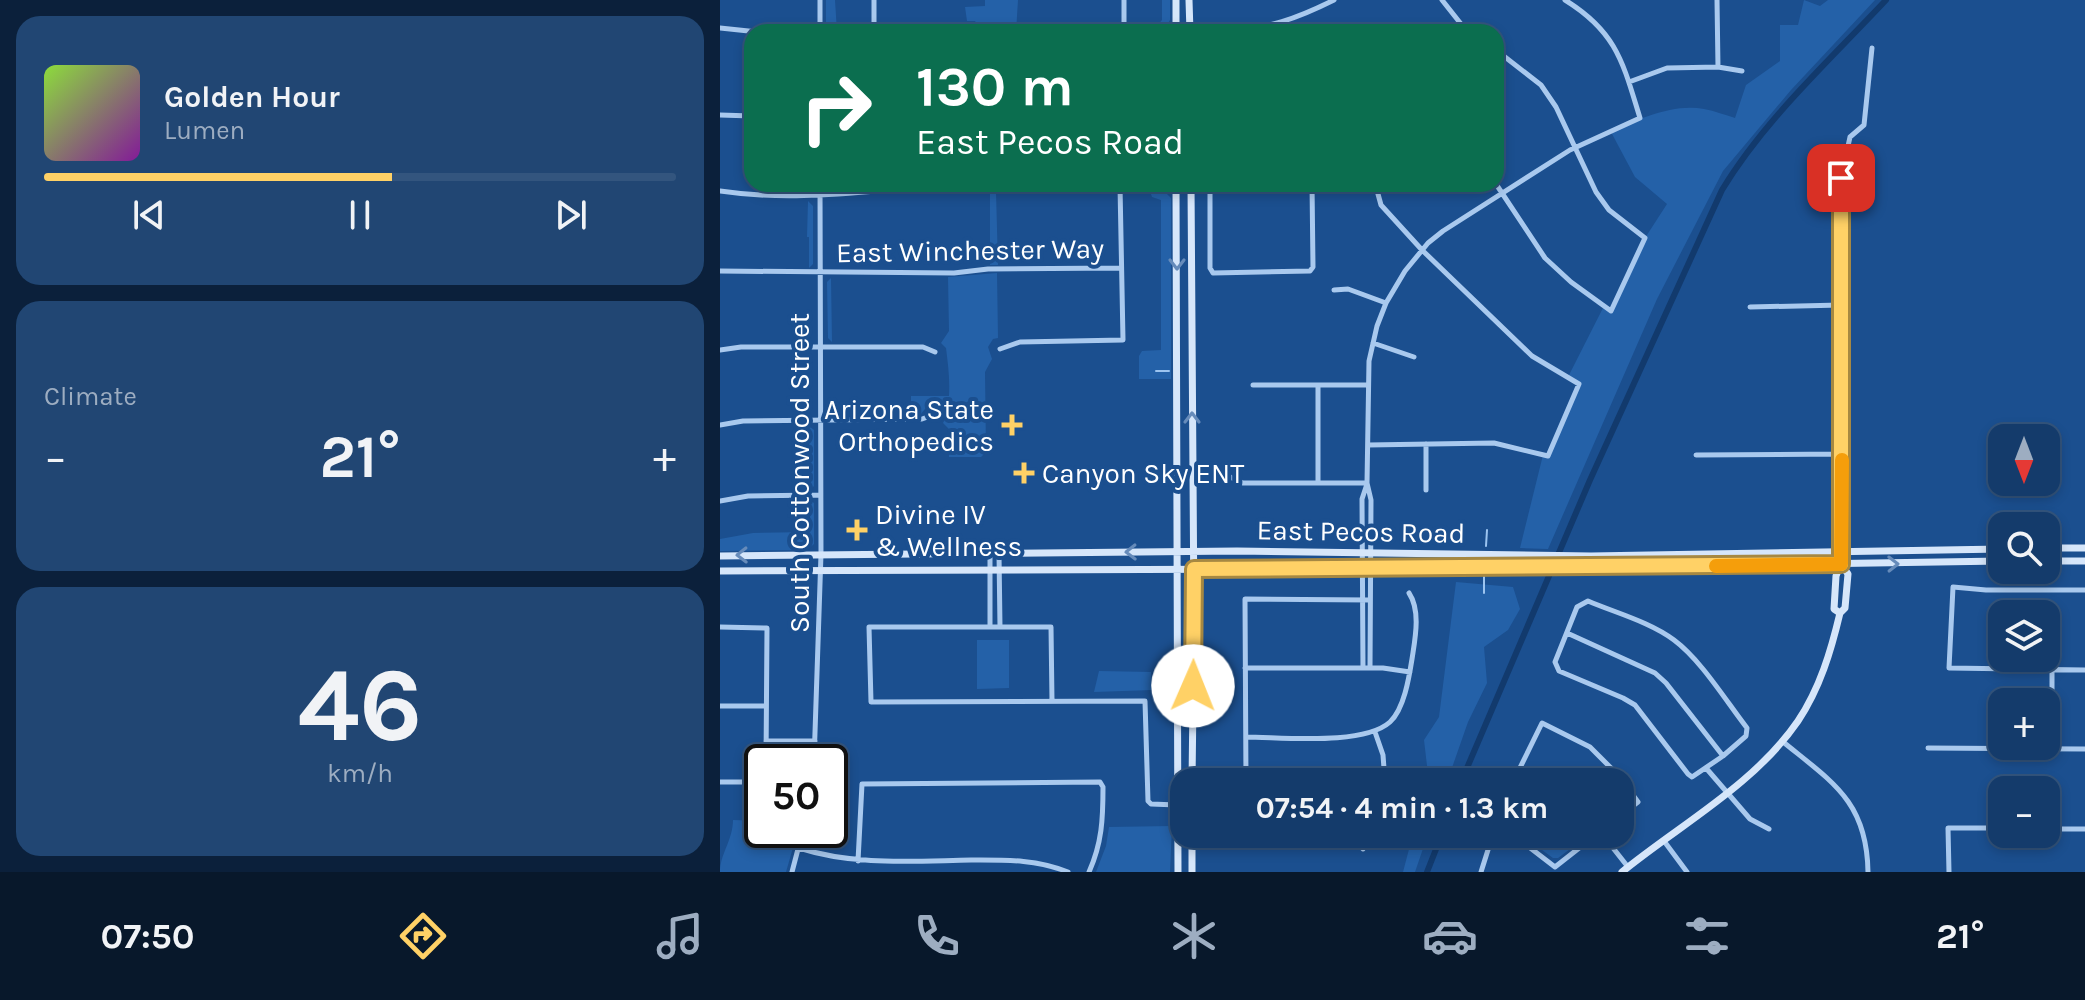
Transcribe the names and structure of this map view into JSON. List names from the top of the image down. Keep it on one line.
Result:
{"streets":{"main road":["East Pecos Road"],"street":["East Winchester Way","South Cottonwood Street"]},"crossings":[["East Winchester Way","South Cottonwood Street"],["South Cottonwood Street","East Pecos Road"]],"places":{"health":["Arizona State Orthopedics","Canyon Sky ENT","Divine IV & Wellness"]},"north":"bottom","page":{"turn":["130 m","East Pecos Road"],"song":["Golden Hour","Lumen"],"tile":["Climate",["46","km/h"]],"heat":["−","21°","+"],"map_buttons":["+","−"],"limit":"50","trip":"07:54 · 4 min · 1.3 km","tabs":["07:50","21°"]}}
